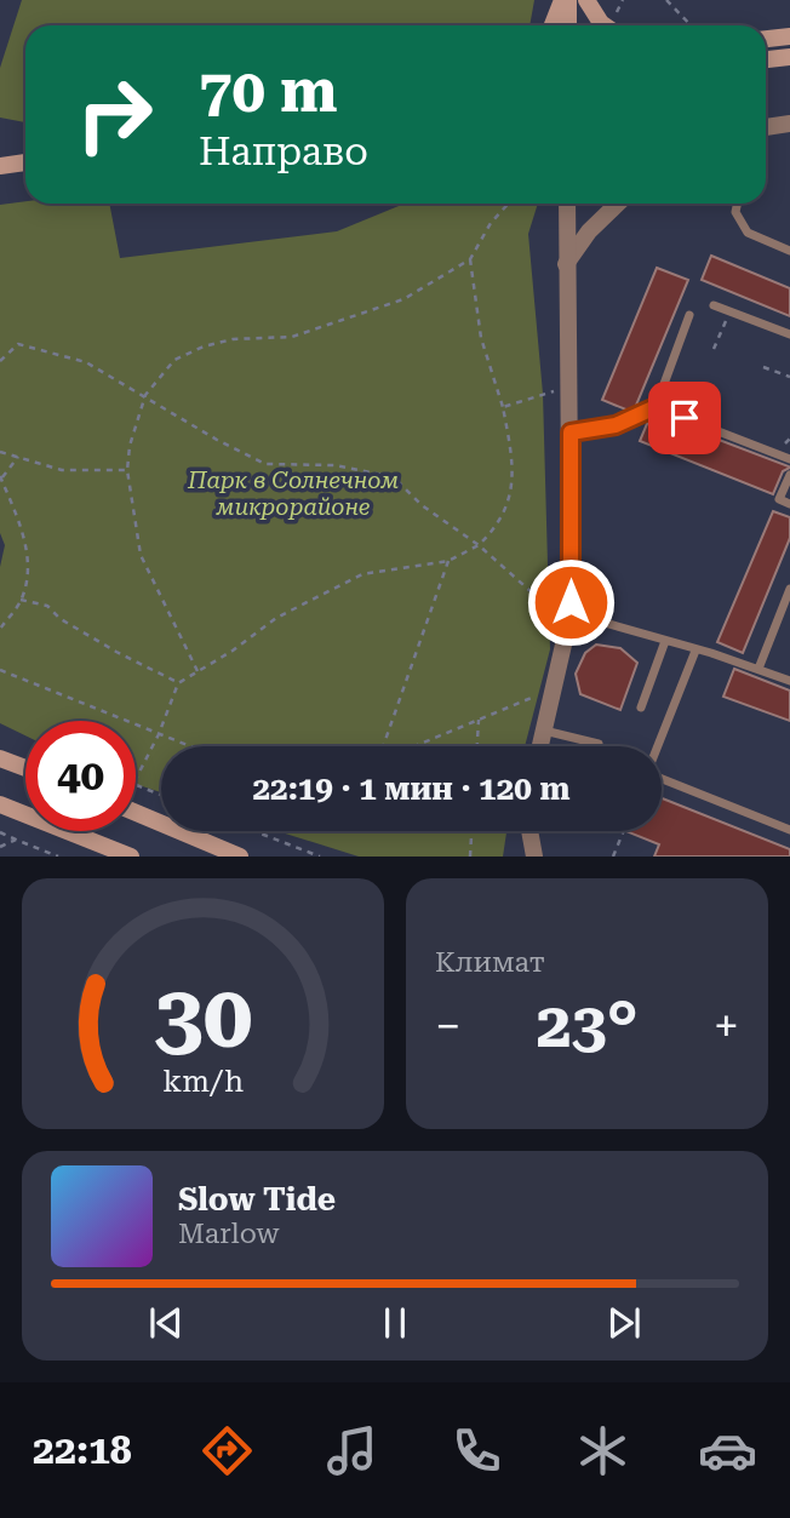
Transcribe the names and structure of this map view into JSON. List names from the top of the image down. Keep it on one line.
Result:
{"parks":["Парк в Солнечном микрорайоне"],"page":{"turn":["70 m","Направо"],"limit":"40","trip":"22:19 · 1 мин · 120 m","tile":"Климат","heat":["−","23°","+"],"song":["Slow Tide","Marlow"],"tabs":"22:18","gauge":["30","km/h"]}}
